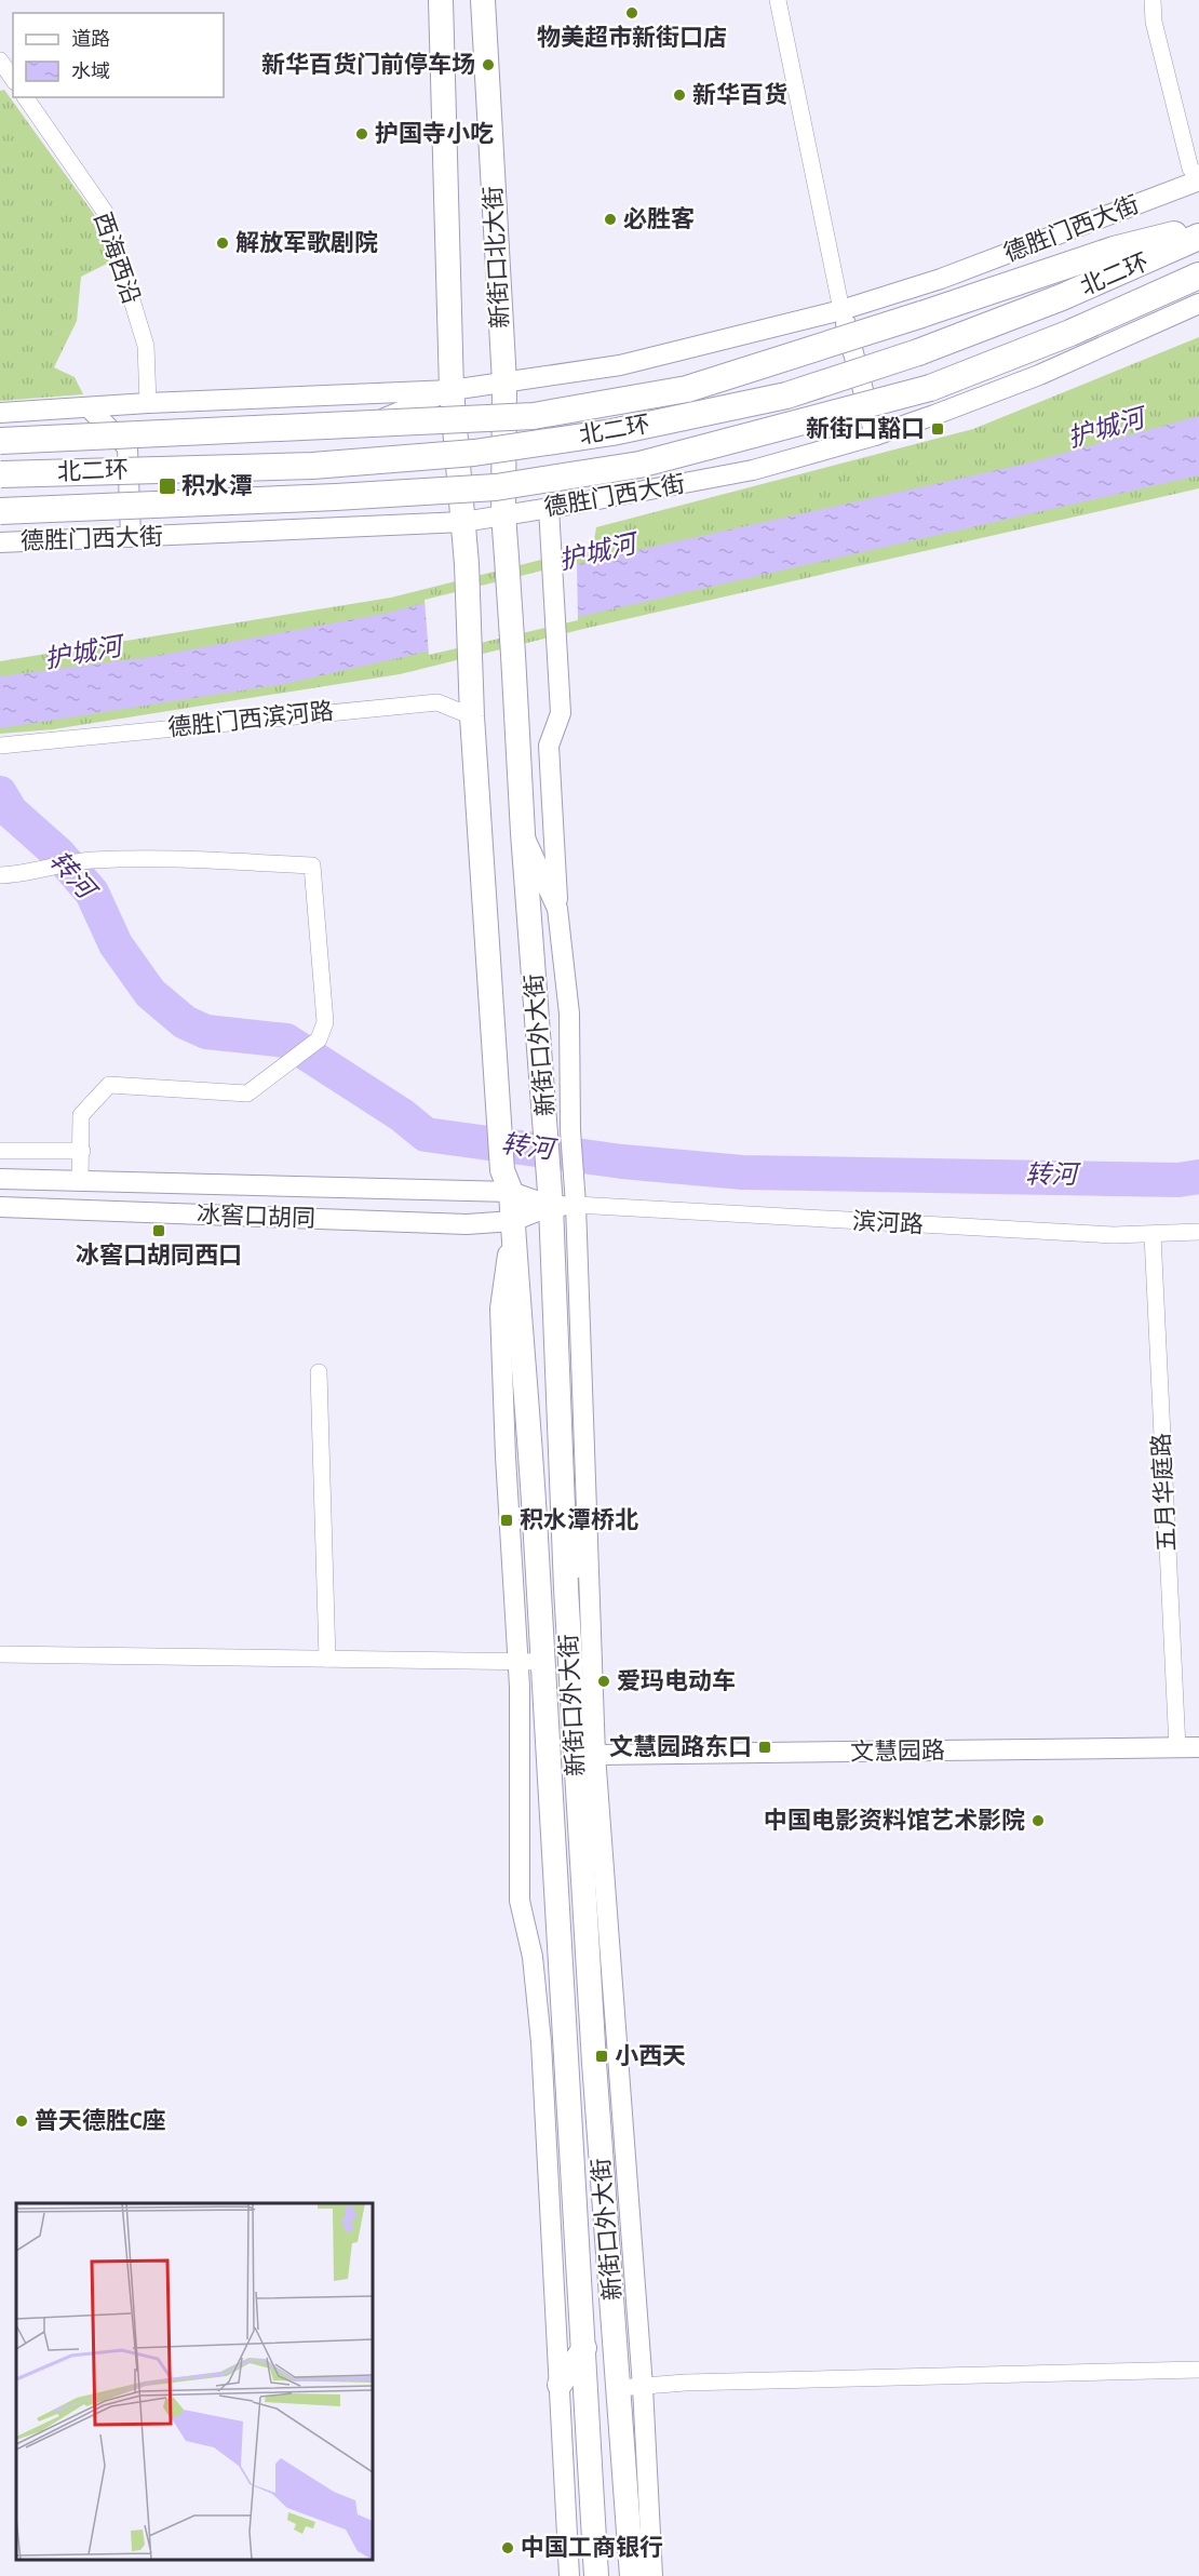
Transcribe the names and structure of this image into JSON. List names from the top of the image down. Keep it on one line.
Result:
{"streets":{"highway":["北二环"],"main road":["新街口北大街","新街口外大街"],"street":["德胜门西大街","西海西沿","德胜门西滨河路","冰窖口胡同","滨河路","五月华庭路","文慧园路"]},"crossings":[["德胜门西大街","新街口北大街"],["德胜门西大街","西海西沿"],["德胜门西大街","新街口外大街"],["新街口北大街","新街口外大街"],["德胜门西滨河路","新街口外大街"],["新街口外大街","冰窖口胡同"],["新街口外大街","滨河路"],["新街口外大街","文慧园路"],["滨河路","五月华庭路"],["五月华庭路","文慧园路"]],"water":["护城河","转河"],"places":{"other":["物美超市新街口店","新华百货门前停车场","新华百货","护国寺小吃","必胜客","解放军歌剧院","爱玛电动车","中国电影资料馆艺术影院","普天德胜C座","中国工商银行"],"transit":["新街口豁口","积水潭","冰窖口胡同西口","积水潭桥北","文慧园路东口","小西天"]},"legend":["道路","水域"]}
